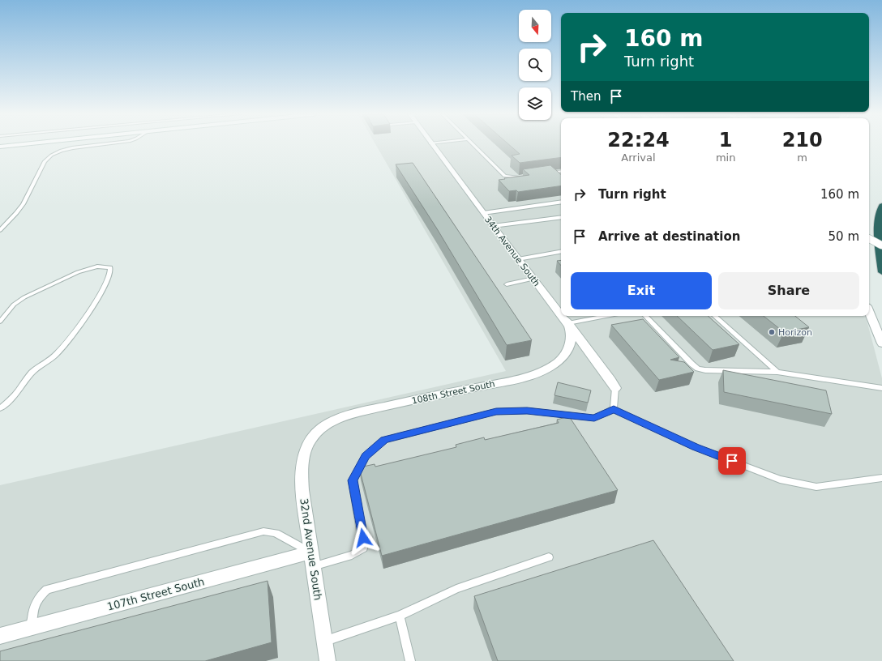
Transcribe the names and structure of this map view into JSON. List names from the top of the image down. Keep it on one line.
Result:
{"streets":{"street":["34th Avenue South","108th Street South","32nd Avenue South","107th Street South"]},"crossings":[["34th Avenue South","108th Street South"],["108th Street South","32nd Avenue South"],["32nd Avenue South","107th Street South"]],"places":["Horizon"],"north":"bottom","page":{"turn":["160 m","Turn right"],"then":"Then","eta":["22:24","Arrival","1","min","210","m"],"list":[{"name":"Turn right","value":"160 m"},{"name":"Arrive at destination","value":"50 m"}],"buttons":["Exit","Share"]}}
